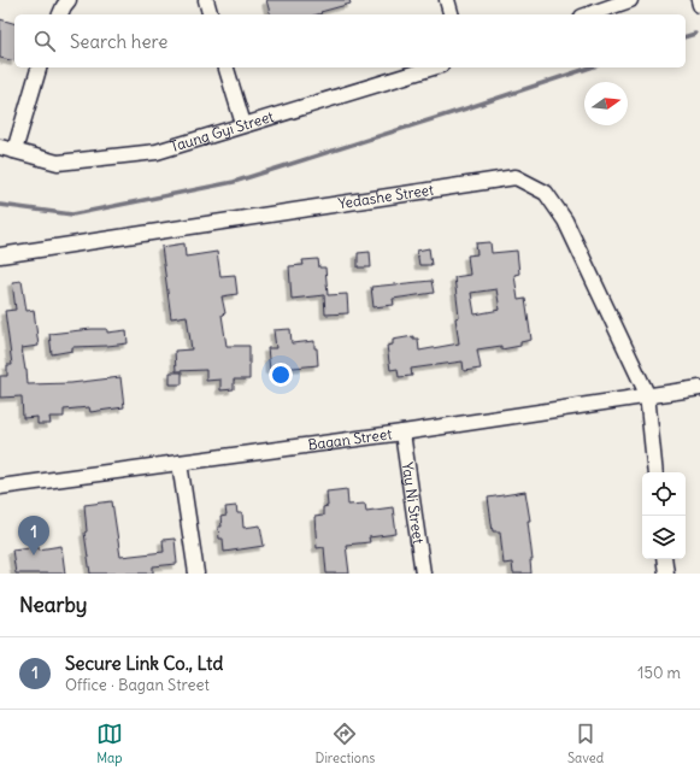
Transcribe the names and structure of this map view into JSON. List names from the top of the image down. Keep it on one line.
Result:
{"streets":{"street":["Taung Gyi Street","Yedashe Street","Bagan Street","Yay Ni Street"]},"crossings":[["Yedashe Street","Bagan Street"],["Bagan Street","Yay Ni Street"]],"north":"right","page":{"search":"Search here","pins":"1","heading":"Nearby","list":[{"mark":"1","name":"Secure Link Co., Ltd","note":"Office · Bagan Street","value":"150 m"}],"nav":["Map","Directions","Saved"]}}
